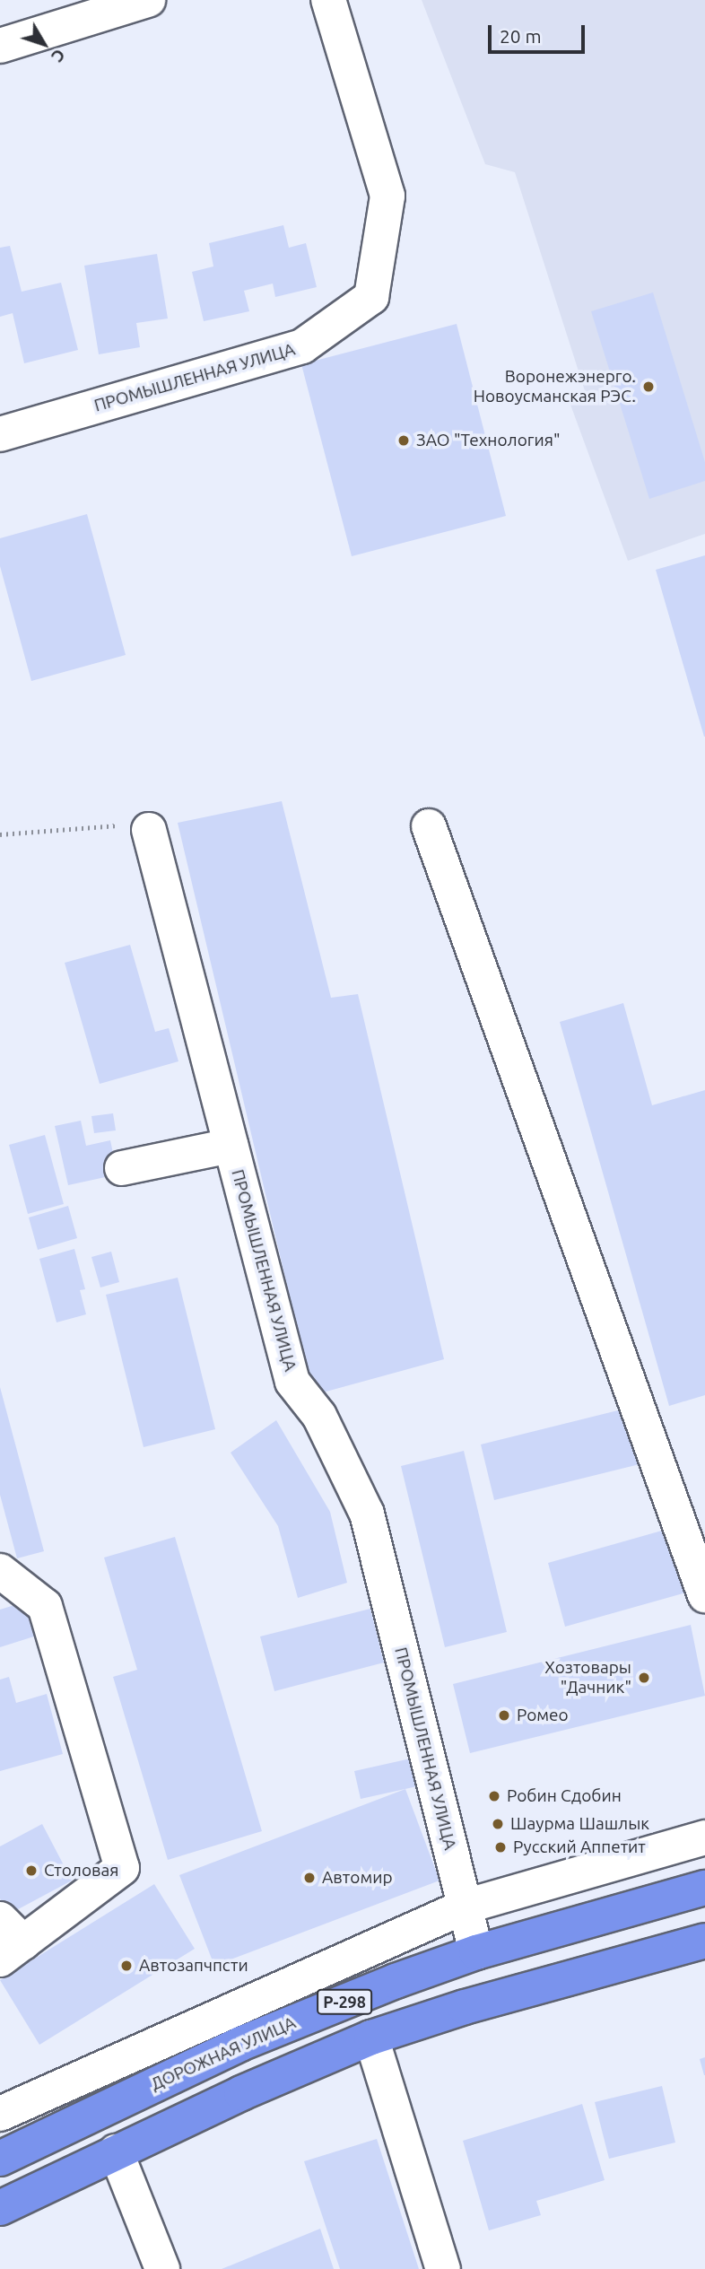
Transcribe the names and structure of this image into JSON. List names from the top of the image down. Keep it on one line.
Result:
{"streets":{"highway":["Р-298","ДОРОЖНАЯ УЛИЦА"],"street":["ПРОМЫШЛЕННАЯ УЛИЦА"]},"crossings":[["ПРОМЫШЛЕННАЯ УЛИЦА","ДОРОЖНАЯ УЛИЦА"]],"places":["Воронежэнерго. Новоусманская РЭС.","ЗАО \"Технология\"","Хозтовары \"Дачник\"","Ромео","Робин Сдобин","Шаурма Шашлык","Русский Аппетит","Столовая","Автомир","Автозапчпсти"],"scale_bar":"20 m","north":"bottom right"}
